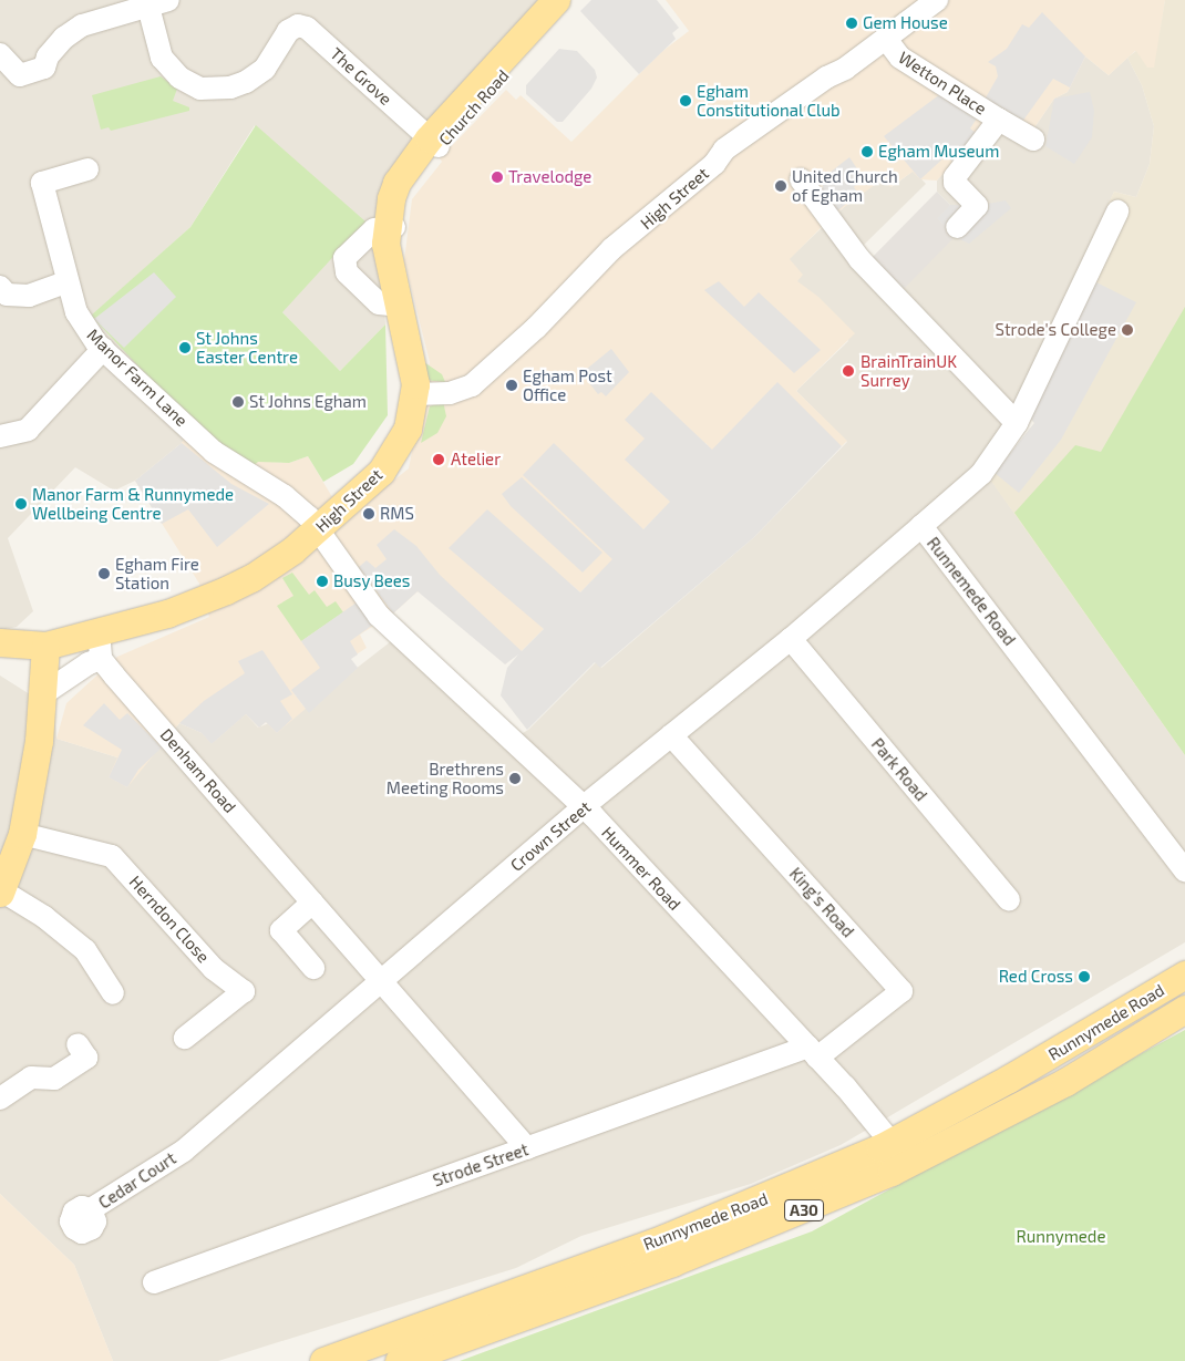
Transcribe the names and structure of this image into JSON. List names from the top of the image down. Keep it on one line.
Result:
{"streets":{"main road":["Church Road","High Street","Runnymede Road","A30"],"street":["The Grove","Wetton Place","Manor Farm Lane","Runnemede Road","Park Road","Denham Road","Crown Street","Hummer Road","King's Road","Herndon Close","Strode Street","Cedar Court"]},"crossings":[["The Grove","Church Road"],["Wetton Place","High Street"],["Church Road","High Street"],["High Street","Manor Farm Lane"],["High Street","Hummer Road"],["Manor Farm Lane","Hummer Road"],["Runnemede Road","Crown Street"],["Park Road","Crown Street"],["Denham Road","Crown Street"],["Denham Road","Strode Street"],["Crown Street","Hummer Road"],["Crown Street","King's Road"],["Crown Street","Cedar Court"],["Hummer Road","King's Road"],["Hummer Road","Runnymede Road"],["Hummer Road","Strode Street"],["King's Road","Strode Street"]],"parks":["Runnymede"],"places":["Gem House","Egham Constitutional Club","Egham Museum","Travelodge","United Church of Egham","Strode's College","St Johns Easter Centre","BrainTrainUK Surrey","Egham Post Office","St Johns Egham","Atelier","Manor Farm & Runnymede Wellbeing Centre","RMS","Egham Fire Station","Busy Bees","Brethrens Meeting Rooms","Red Cross"]}
